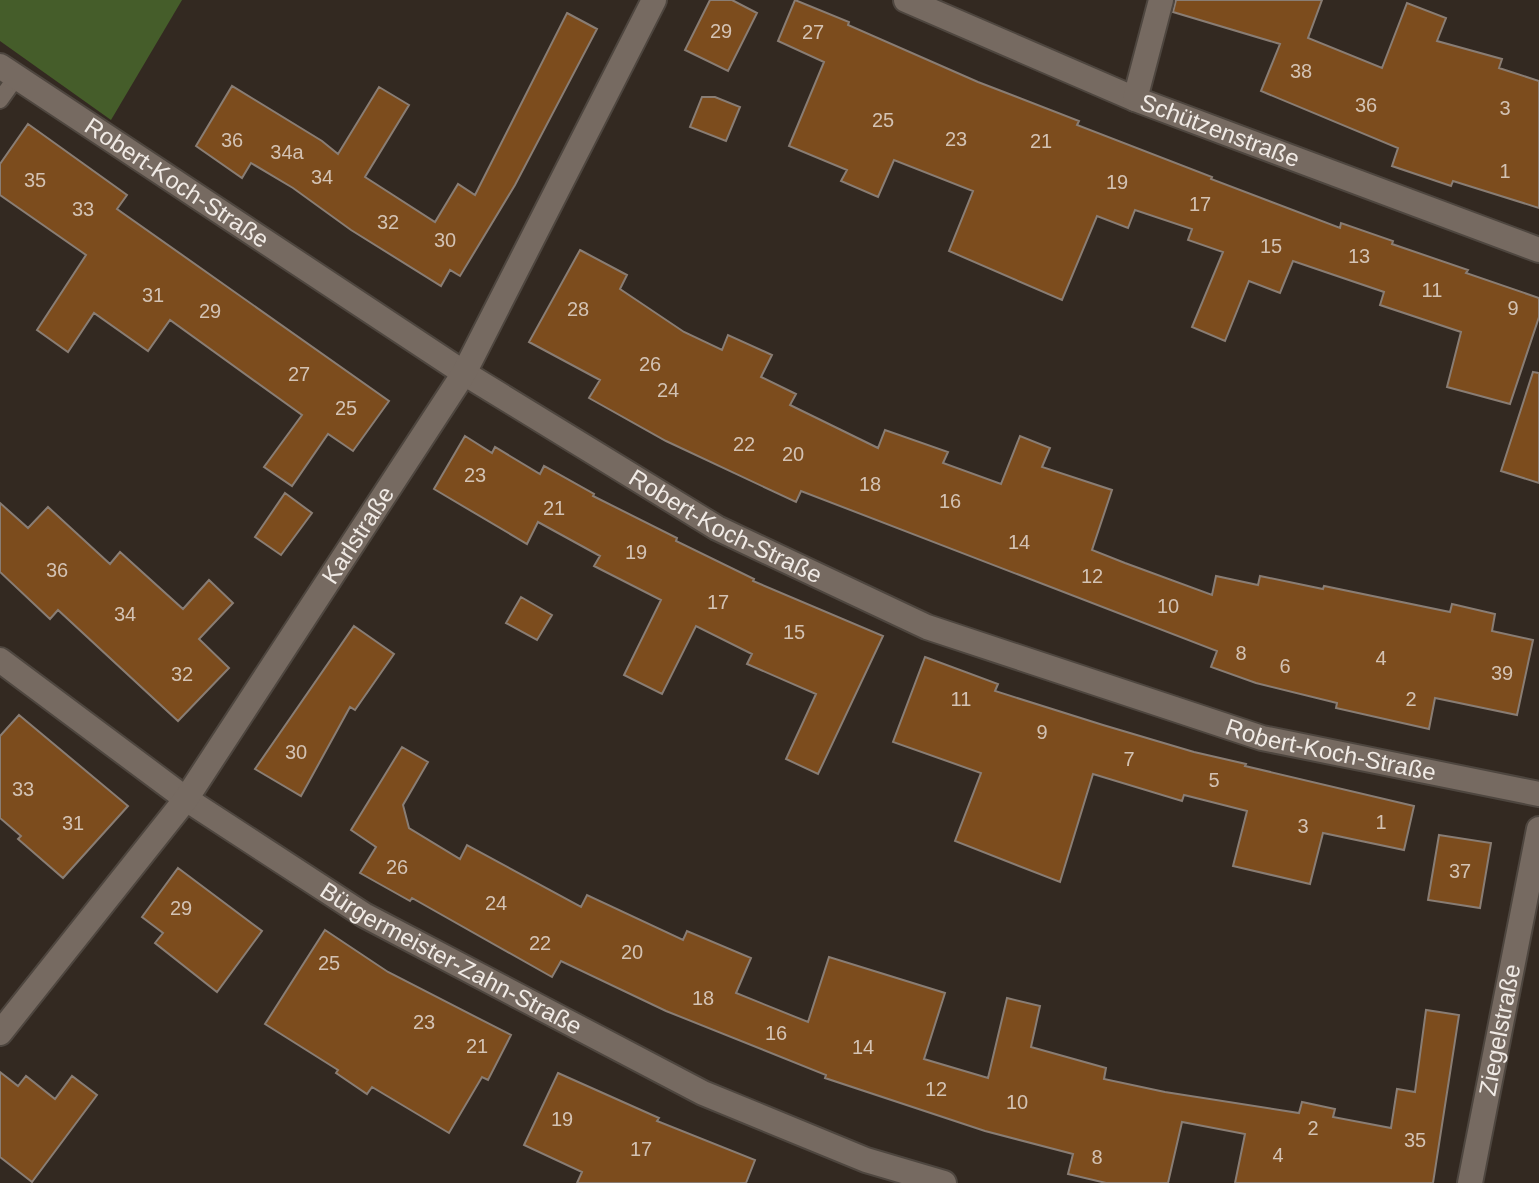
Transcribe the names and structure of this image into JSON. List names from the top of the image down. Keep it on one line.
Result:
{"streets":{"street":["Schützenstraße","Robert-Koch-Straße","Karlstraße","Bürgermeister-Zahn-Straße","Ziegelstraße"]},"crossings":[["Robert-Koch-Straße","Karlstraße"],["Karlstraße","Bürgermeister-Zahn-Straße"]],"house_numbers":["29","27","38","36","3","25","23","36","21","34a","1","34","35","19","17","33","32","30","15","13","11","31","9","28","29","26","27","24","25","22","20","23","18","16","21","14","19","36","12","17","10","34","15","8","4","6","39","32","11","2","9","30","7","5","33","1","31","3","26","37","24","29","22","20","25","18","23","16","21","14","12","10","19","2","35","17","4","8"]}
